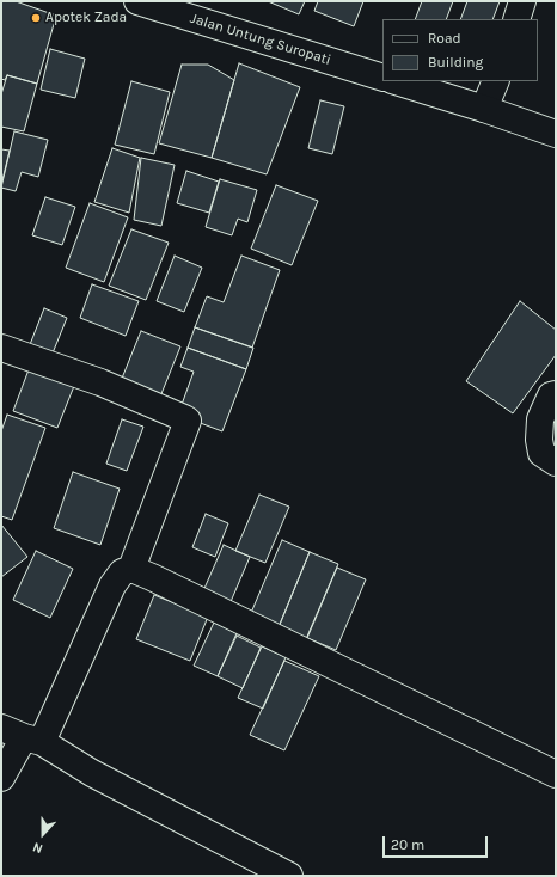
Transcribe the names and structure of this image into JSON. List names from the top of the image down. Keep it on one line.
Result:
{"streets":{"street":["Jalan Untung Suropati"]},"places":["Apotek Zada"],"legend":["Road","Building"],"scale_bar":"20 m","north":"bottom"}
